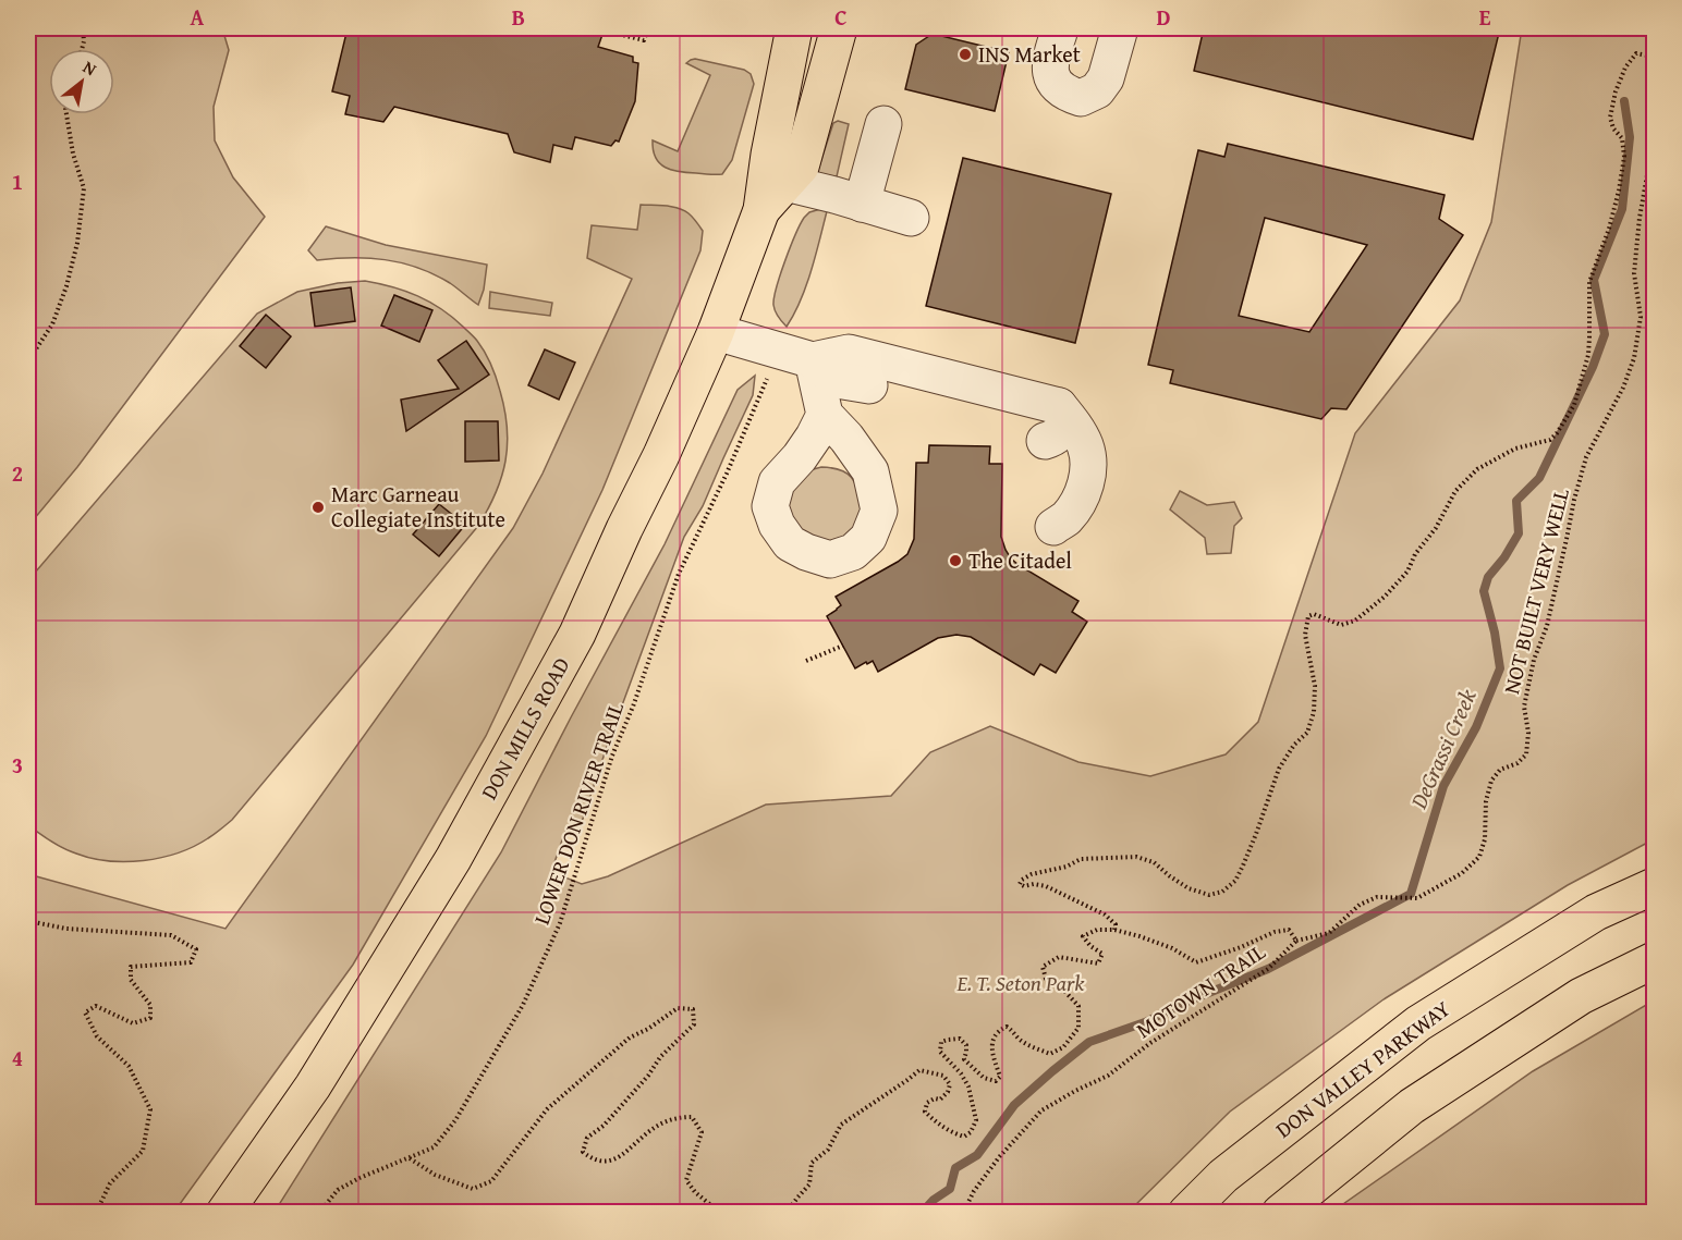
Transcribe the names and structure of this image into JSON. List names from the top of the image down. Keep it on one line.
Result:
{"streets":{"main road":["DON MILLS ROAD","DON VALLEY PARKWAY"],"path":["NOT BUILT VERY WELL","LOWER DON RIVER TRAIL","MOTOWN TRAIL"]},"crossings":[["NOT BUILT VERY WELL","MOTOWN TRAIL"]],"water":["DeGrassi Creek"],"parks":["E. T. Seton Park"],"places":["INS Market","Marc Garneau Collegiate Institute","The Citadel"],"north":"top right","grid":{"columns":["A","B","C","D","E"],"rows":["1","2","3","4"]}}
